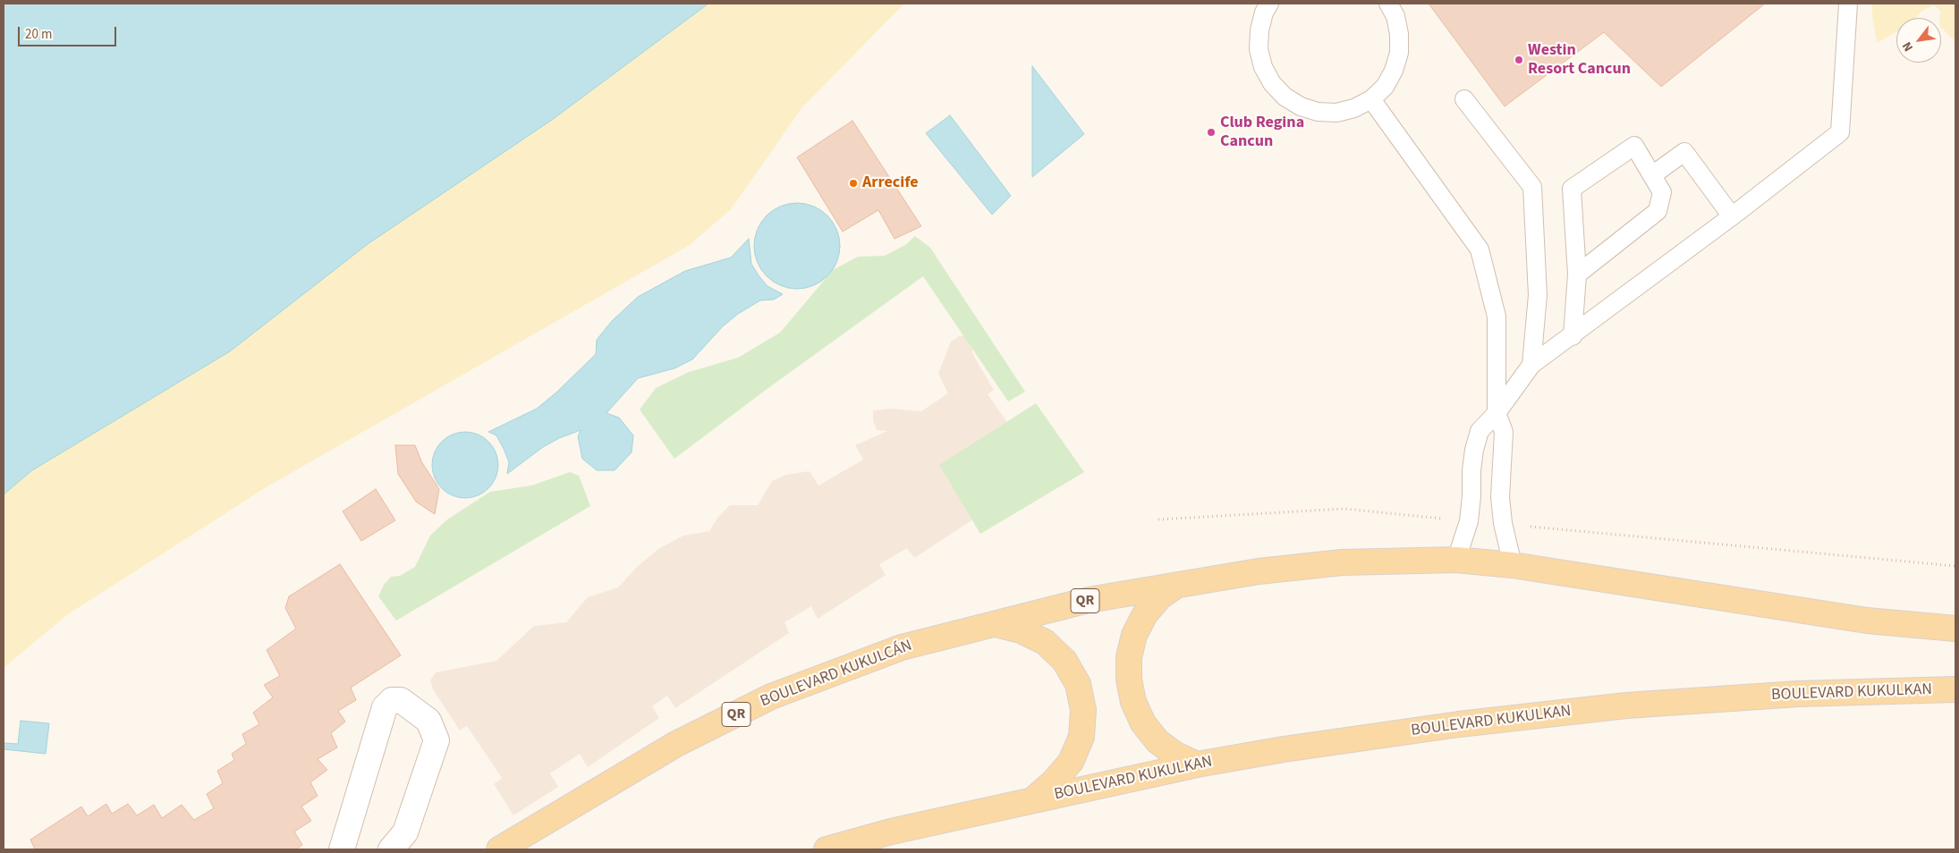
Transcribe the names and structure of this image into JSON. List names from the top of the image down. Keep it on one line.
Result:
{"streets":{"main road":["QR","BOULEVARD KUKULCÁN","BOULEVARD KUKULKAN"]},"places":["Westin Resort Cancun","Club Regina Cancun","Arrecife"],"scale_bar":"20 m","north":"bottom left"}
